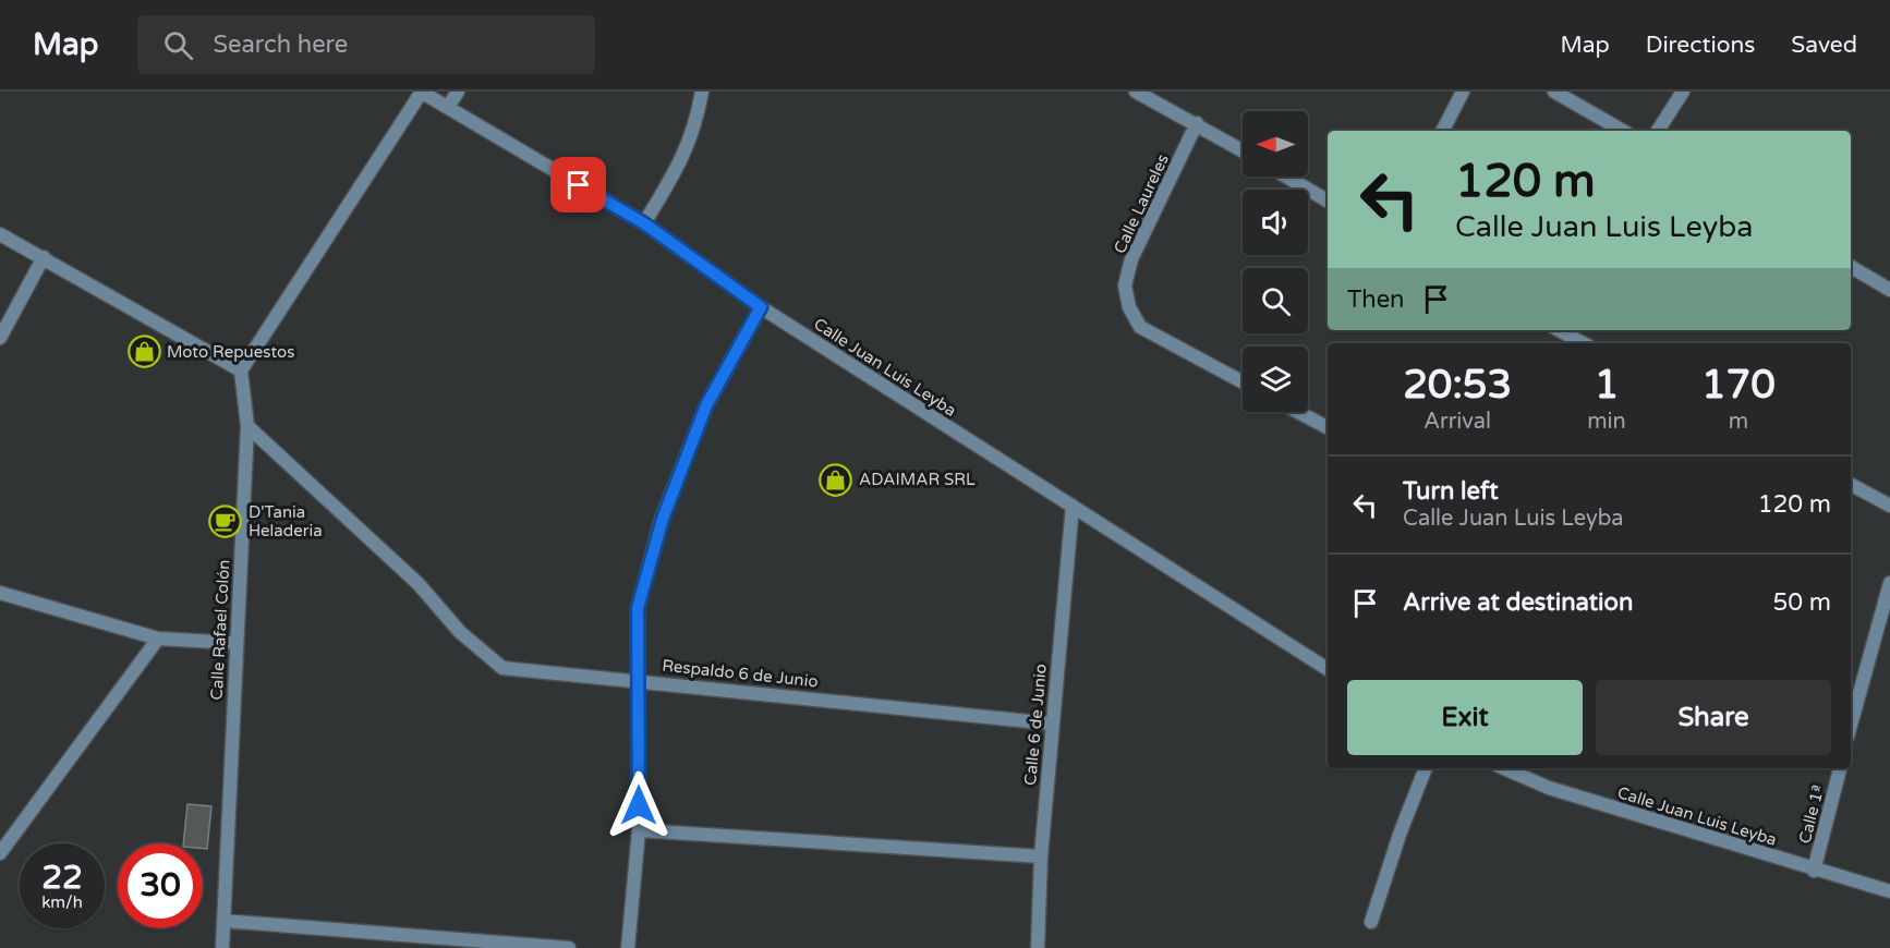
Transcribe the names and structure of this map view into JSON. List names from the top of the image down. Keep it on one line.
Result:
{"streets":{"street":["Calle Laureles","Calle Juan Luis Leyba","Calle Rafael Colón","Respaldo 6 de Junio","Calle 6 de Junio","Calle 1ª"]},"crossings":[["Calle Juan Luis Leyba","Calle 6 de Junio"],["Calle Juan Luis Leyba","Calle 1ª"],["Calle Rafael Colón","Respaldo 6 de Junio"],["Respaldo 6 de Junio","Calle 6 de Junio"]],"places":{"shop":["Moto Repuestos","ADAIMAR SRL"],"cafe":["D'Tania Heladeria"]},"north":"left","page":{"header":"Map","search":"Search here","nav":["Map","Directions","Saved"],"turn":["120 m","Calle Juan Luis Leyba"],"then":"Then","eta":["20:53","Arrival","1","min","170","m"],"list":[{"name":"Turn left","note":"Calle Juan Luis Leyba","value":"120 m"},{"name":"Arrive at destination","value":"50 m"}],"buttons":["Exit","Share"],"speed":"22 km/h","limit":"30"}}
